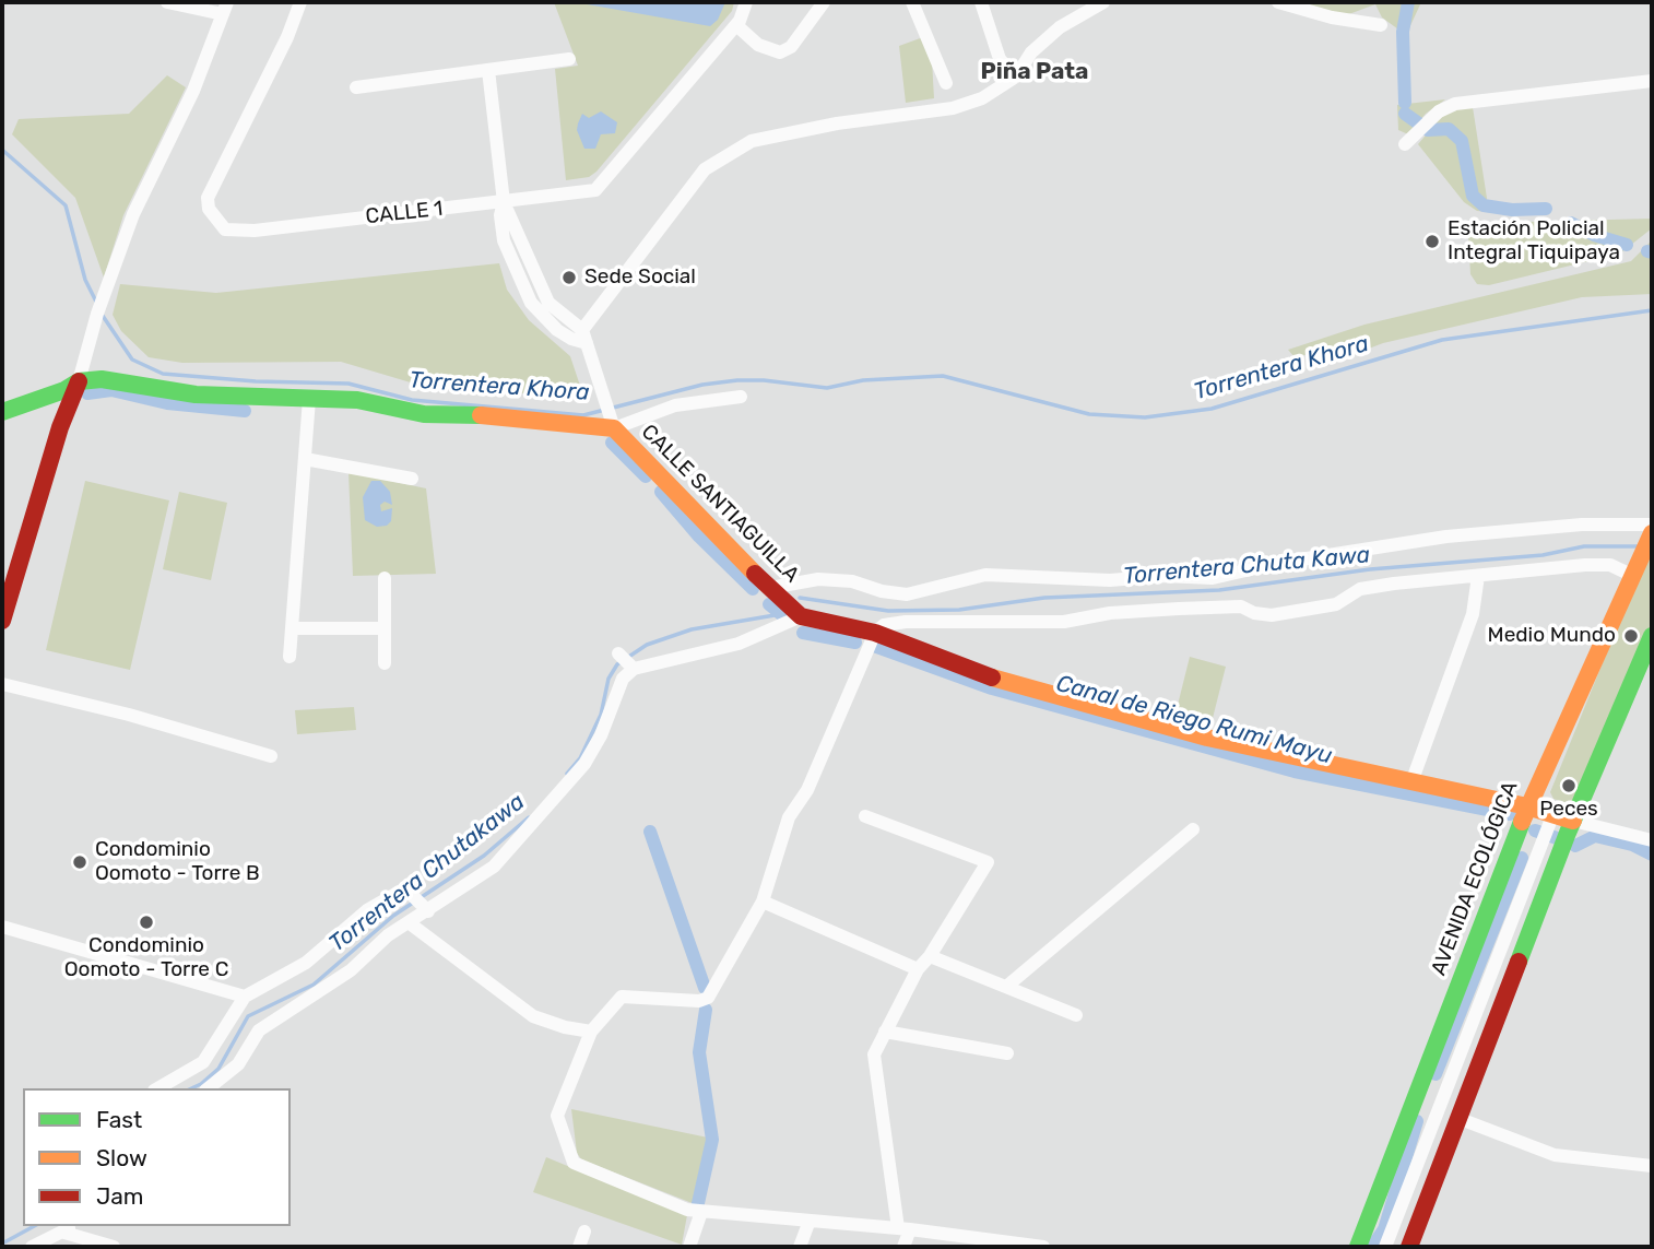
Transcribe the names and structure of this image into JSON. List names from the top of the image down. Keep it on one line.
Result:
{"streets":{"street":["CALLE 1","CALLE SANTIAGUILLA","AVENIDA ECOLÓGICA"]},"districts":["Piña Pata"],"water":["Torrentera Khora","Torrentera Chuta Kawa","Canal de Riego Rumi Mayu","Torrentera Chutakawa"],"places":["Estación Policial Integral Tiquipaya","Sede Social","Medio Mundo","Peces","Condominio Oomoto - Torre B","Condominio Oomoto - Torre C"],"legend":["Fast","Slow","Jam"]}
